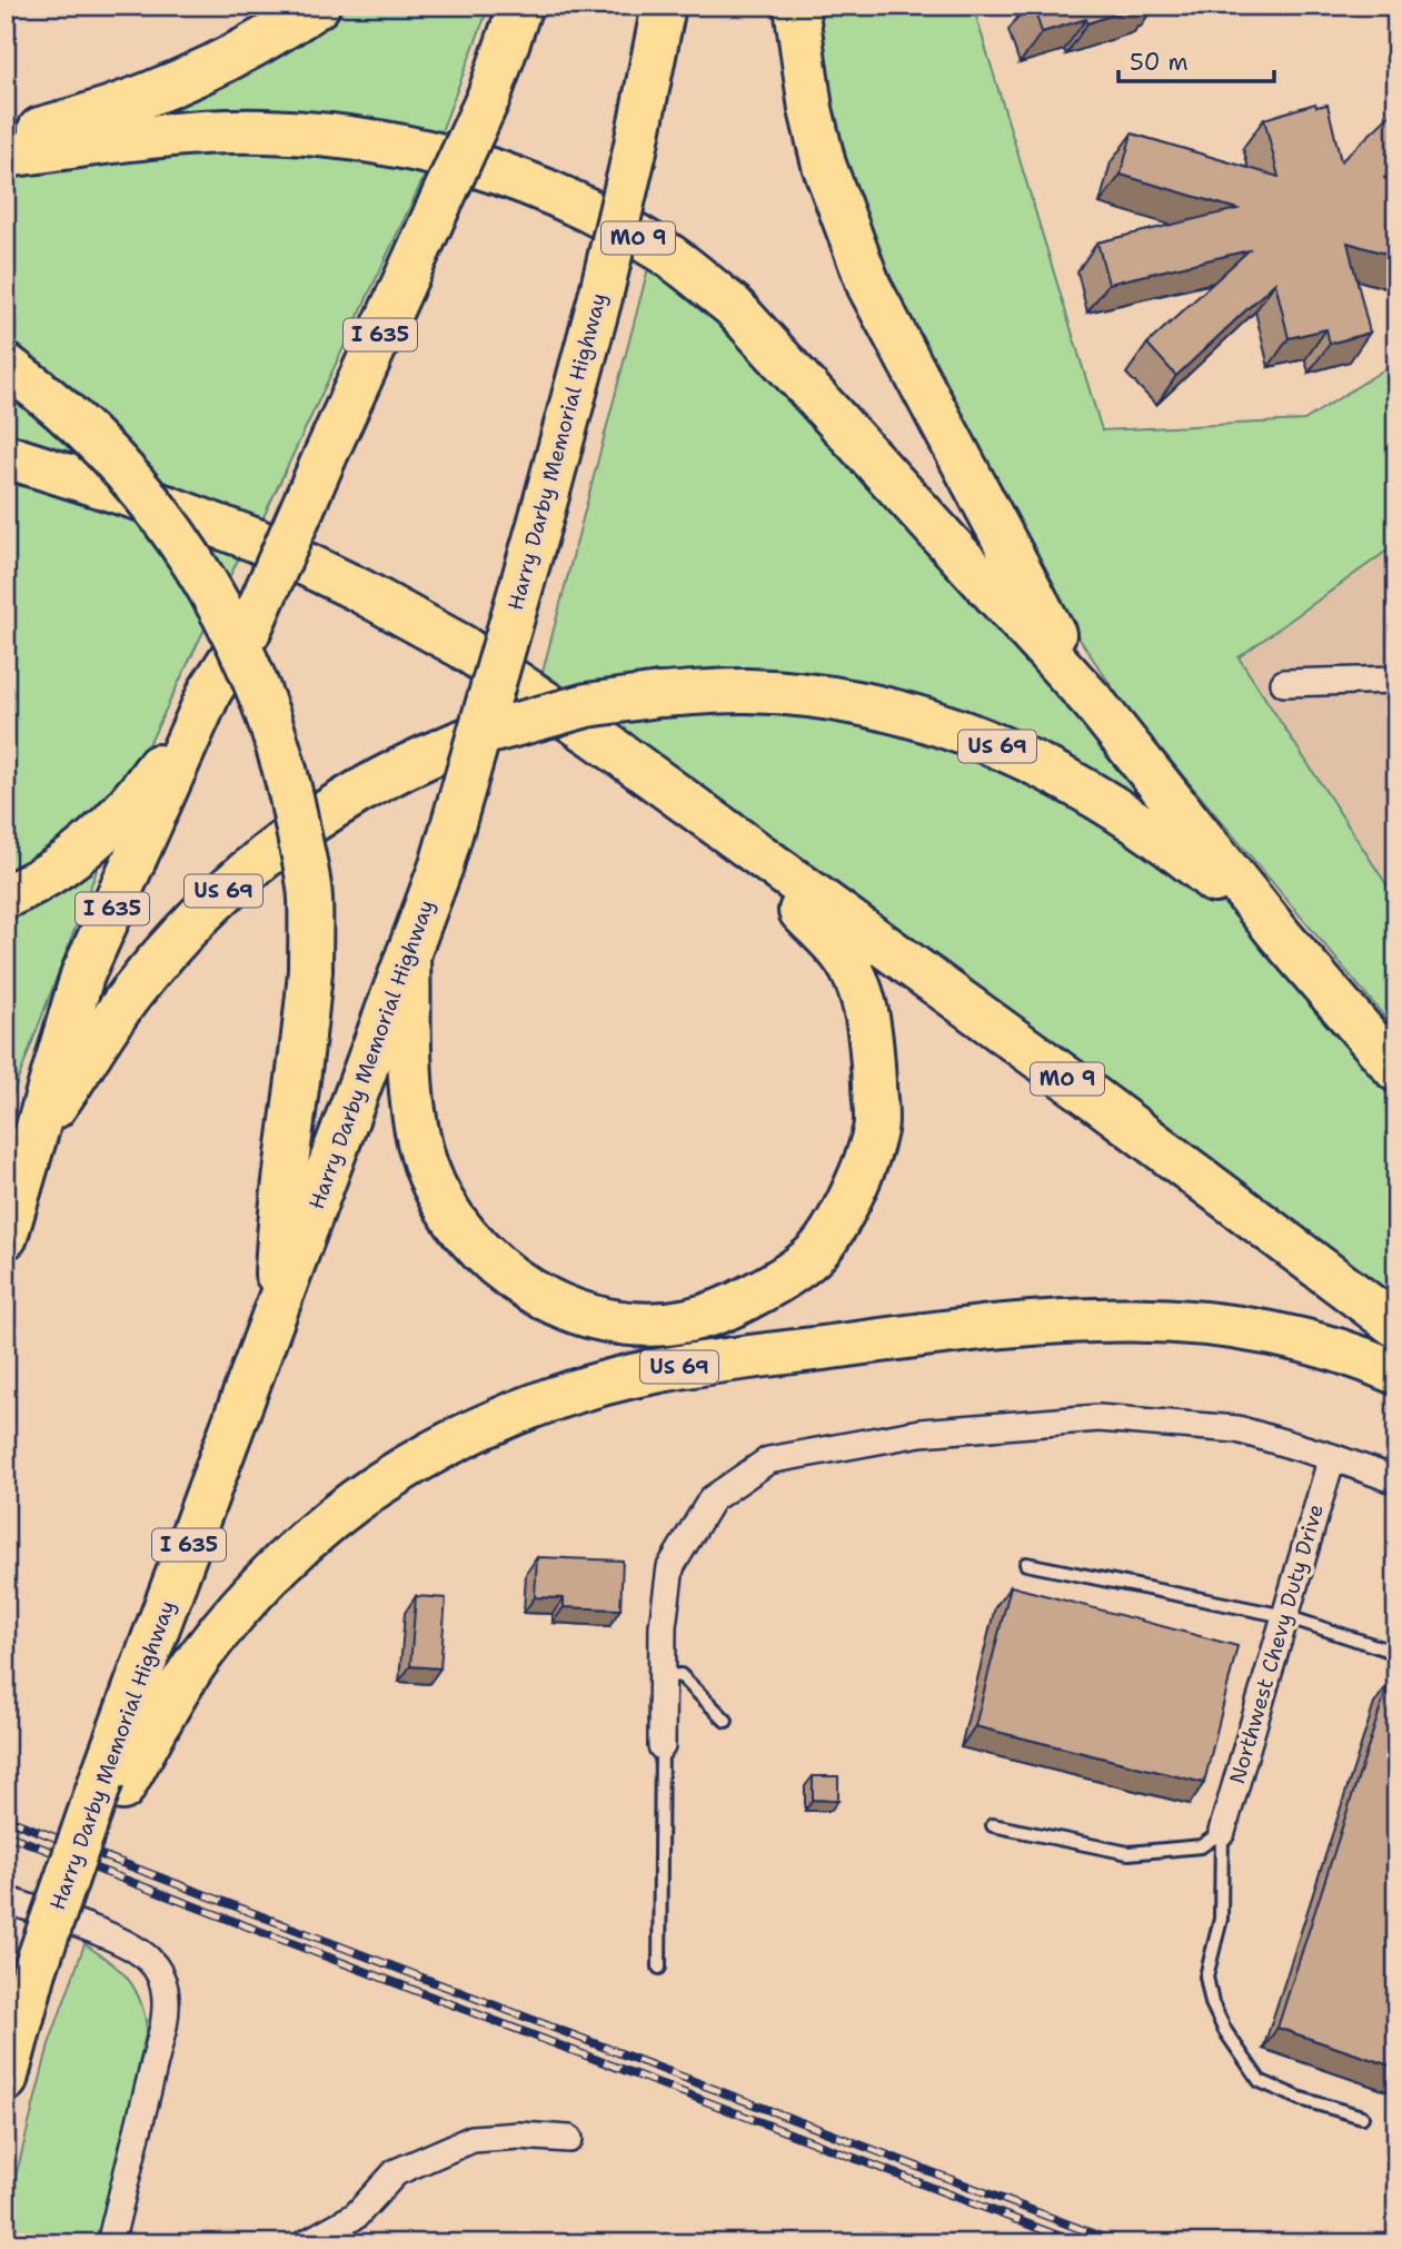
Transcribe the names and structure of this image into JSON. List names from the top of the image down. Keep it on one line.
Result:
{"streets":{"highway":["MO 9","I 635","Harry Darby Memorial Highway","US 69"],"street":["Northwest Chevy Duty Drive"]},"crossings":[["MO 9","US 69"],["I 635","US 69"],["Harry Darby Memorial Highway","US 69"]],"scale_bar":"50 m"}
